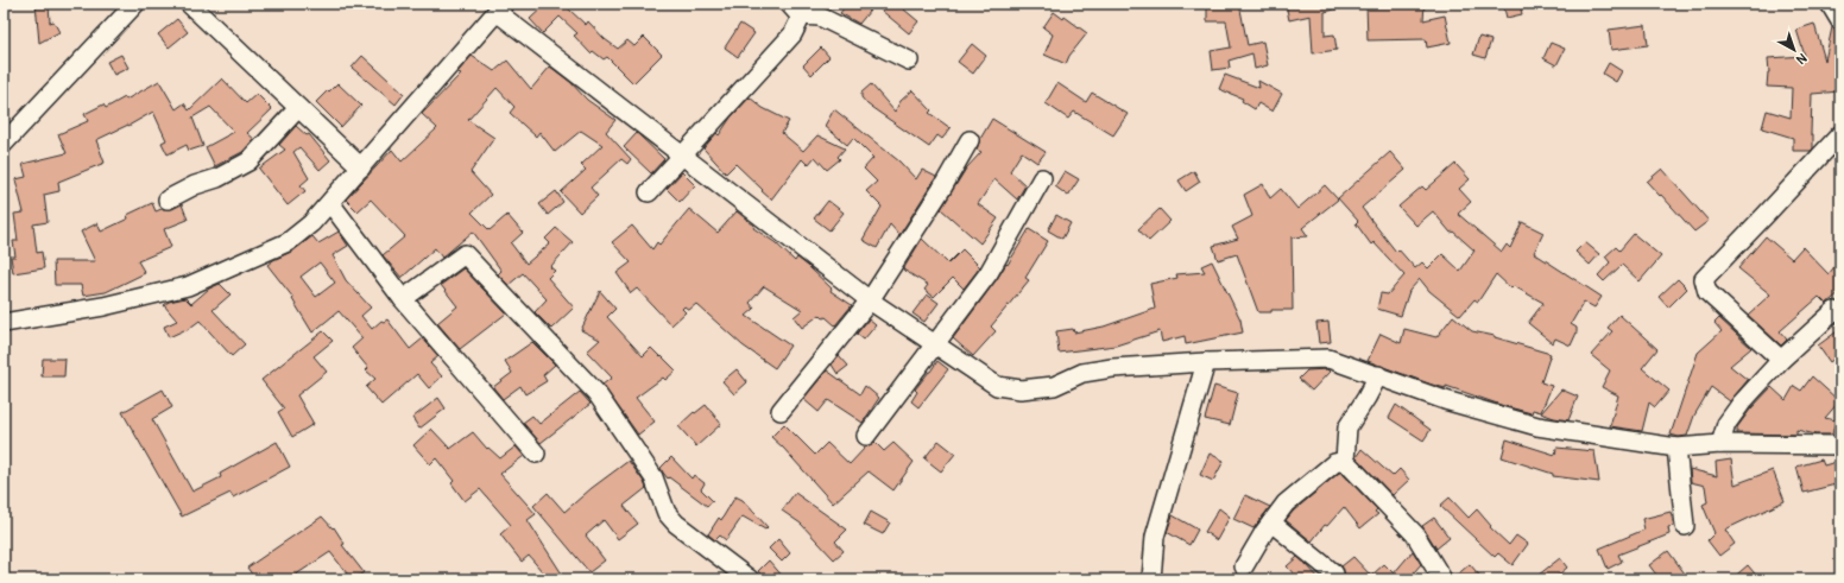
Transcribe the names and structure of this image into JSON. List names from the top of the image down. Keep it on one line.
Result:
{"north":"bottom right"}
